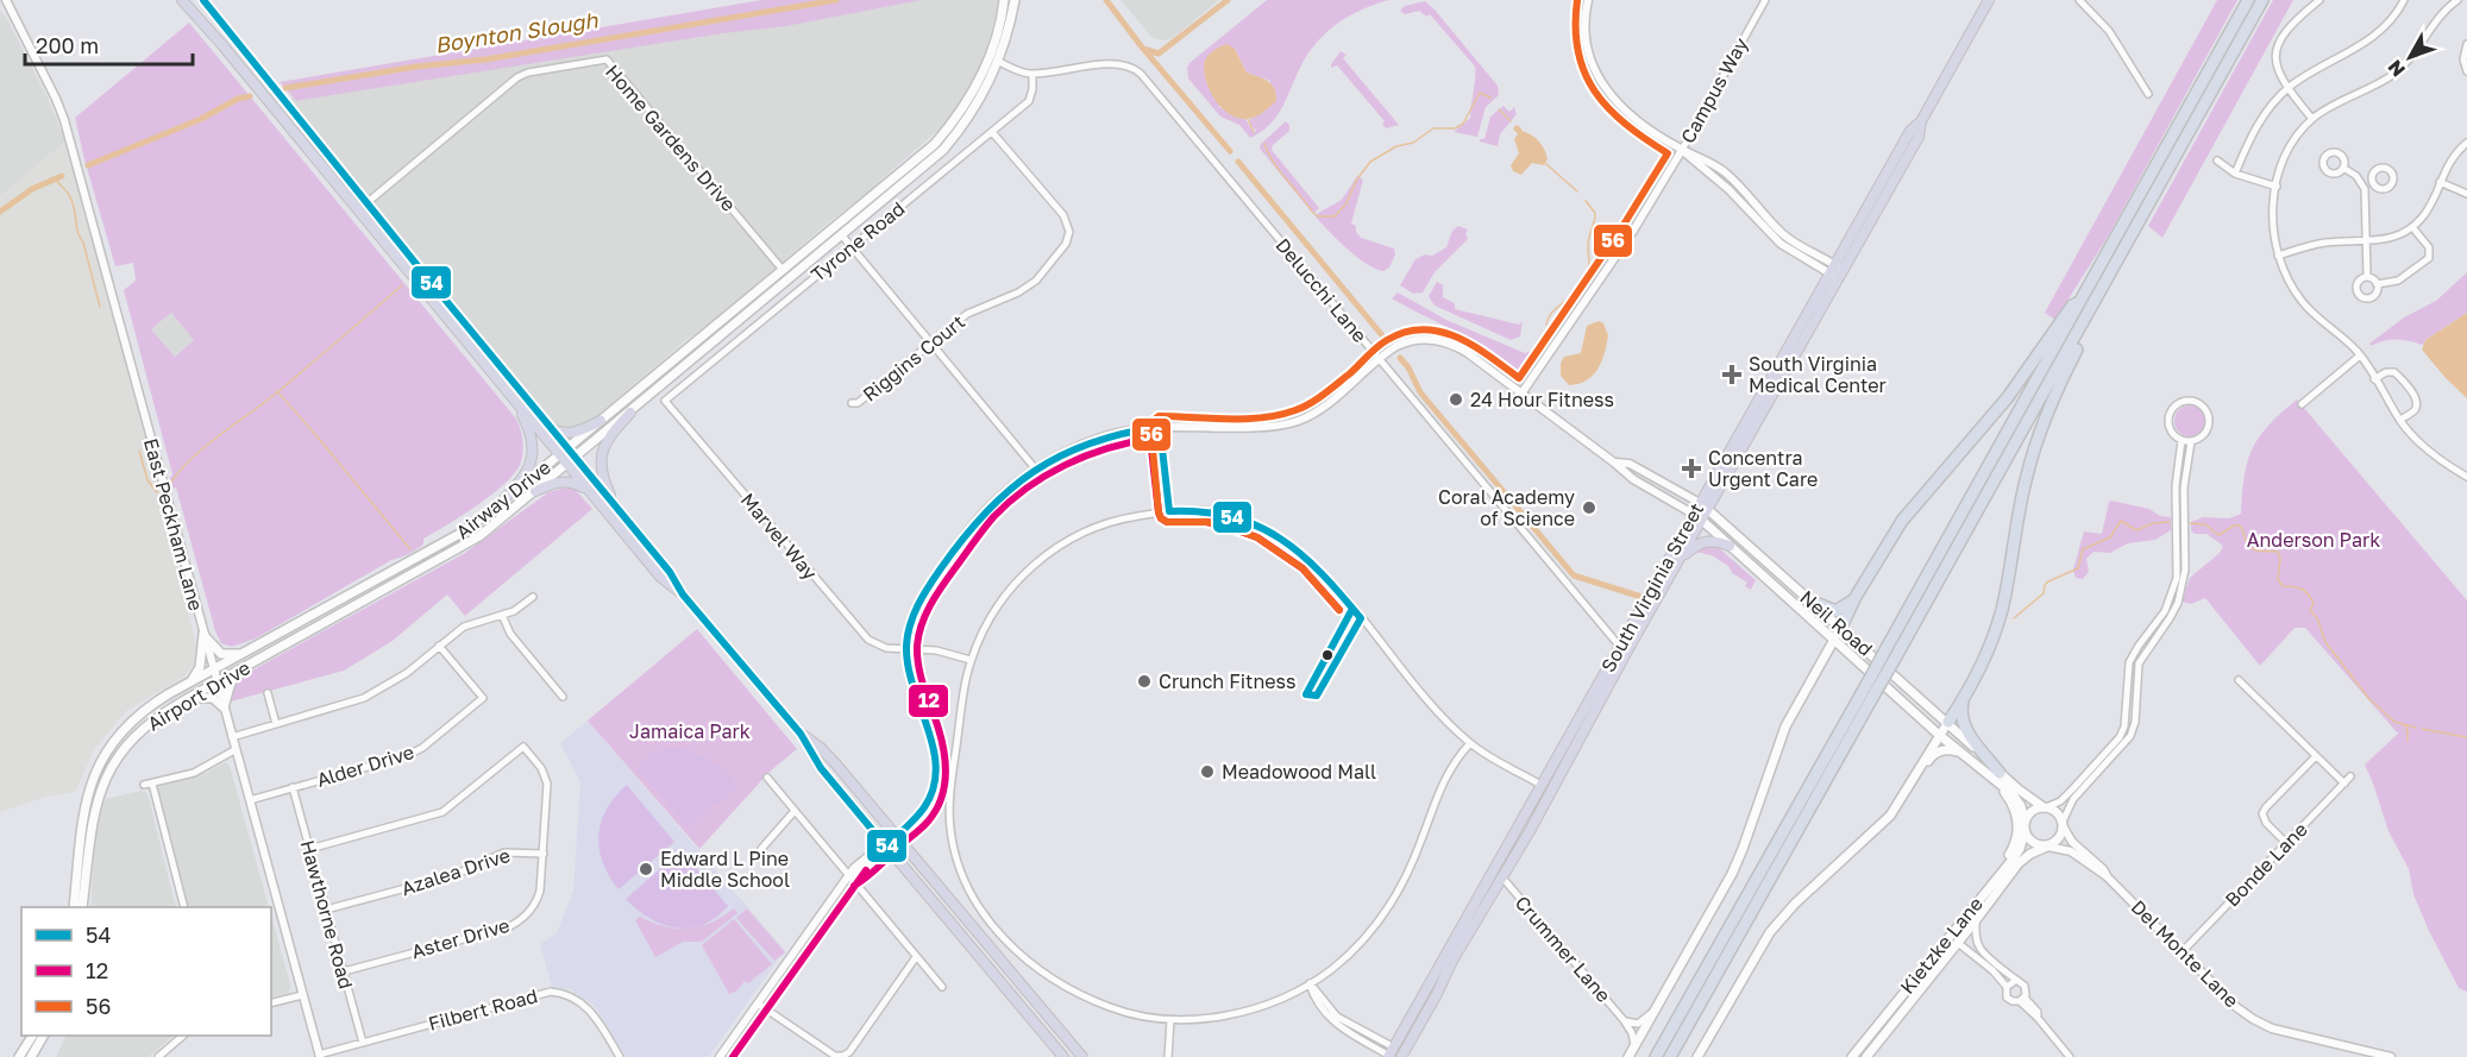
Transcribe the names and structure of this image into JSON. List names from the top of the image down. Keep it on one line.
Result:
{"streets":{"main road":["Airway Drive","South Virginia Street","Neil Road","Airport Drive","Kietzke Lane"],"street":["Campus Way","Home Gardens Drive","Tyrone Road","Delucchi Lane","Riggins Court","East Peckham Lane","Marvel Way","Alder Drive","Bonde Lane","Azalea Drive","Hawthorne Road","Aster Drive","Crummer Lane","Del Monte Lane","Filbert Road"]},"crossings":[["Campus Way","Neil Road"],["Home Gardens Drive","Airway Drive"],["Tyrone Road","Delucchi Lane"],["Tyrone Road","Riggins Court"],["Tyrone Road","Marvel Way"],["Delucchi Lane","South Virginia Street"],["Delucchi Lane","Neil Road"],["Airway Drive","East Peckham Lane"],["Airway Drive","Airport Drive"],["East Peckham Lane","Airport Drive"],["East Peckham Lane","Alder Drive"],["East Peckham Lane","Filbert Road"],["Marvel Way","Neil Road"],["South Virginia Street","Neil Road"],["South Virginia Street","Crummer Lane"],["Neil Road","Kietzke Lane"],["Neil Road","Del Monte Lane"],["Alder Drive","Hawthorne Road"],["Bonde Lane","Del Monte Lane"],["Azalea Drive","Hawthorne Road"],["Azalea Drive","Aster Drive"],["Hawthorne Road","Aster Drive"],["Hawthorne Road","Filbert Road"],["Kietzke Lane","Del Monte Lane"]],"water":["Boynton Slough"],"parks":["Anderson Park","Jamaica Park"],"places":{"health":["South Virginia Medical Center","Concentra Urgent Care"],"other":["24 Hour Fitness","Coral Academy of Science","Crunch Fitness","Meadowood Mall","Edward L Pine Middle School"]},"lines":["transit line 54","transit line 56","transit line 12"],"legend":["54","12","56"],"scale_bar":"200 m","north":"bottom left"}
